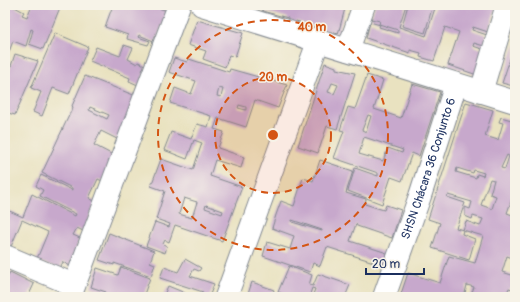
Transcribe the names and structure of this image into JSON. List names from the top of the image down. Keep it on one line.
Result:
{"streets":{"street":["SHSN Chácara 36 Conjunto 6"]},"scale_bar":"20 m","rings":["40 m","20 m"]}
